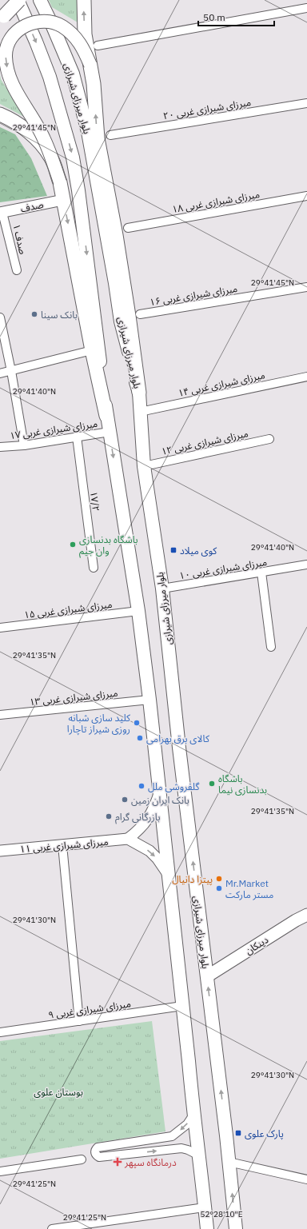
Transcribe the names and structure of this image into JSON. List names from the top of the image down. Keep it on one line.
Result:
{"streets":{"main road":["بلوار میرزای شیرازی","دینکان"],"street":["۲۰ میرزای شیرازی غربی","۱۸ میرزای شیرازی غربی","صدف","۱ صدف","۱۶ میرزای شیرازی غربی","۱۴ میرزای شیرازی غربی","۱۷ میرزای شیرازی غربی","۱۲ میرزای شیرازی غربی","۱۷/۲","۱۰ میرزای شیرازی غربی","۱۵ میرزای شیرازی غربی","۱۳ میرزای شیرازی غربی","میرزای شیرازی غربی ۱۱","میرزای شیرازی غربی ۹"]},"crossings":[["بلوار میرزای شیرازی","۱۴ میرزای شیرازی غربی"],["بلوار میرزای شیرازی","۱۲ میرزای شیرازی غربی"],["بلوار میرزای شیرازی","۱۰ میرزای شیرازی غربی"],["بلوار میرزای شیرازی","دینکان"],["صدف","۱ صدف"],["۱۷ میرزای شیرازی غربی","۱۷/۲"]],"parks":["بوستان علوی"],"places":{"other":["بانک سینا","باشگاه بدنسازی وان جیم","کلید سازی شبانه روزی شیراز تاچارا","کالای برق بهرامی","باشگاه بدنسازی نیما","گلفروشی ملل","بانک ایران زمین","بازرگانی گرام","پیتزا دانیال","Mr.Market مستر مارکت"],"transit":["کوی میلاد","پارک علوی"],"health":["درمانگاه سپهر"]},"scale_bar":"50 m","coordinates":["29°41'45\"N","29°41'40\"N","29°41'35\"N","29°41'30\"N","29°41'25\"N","52°28'10\"E"]}
